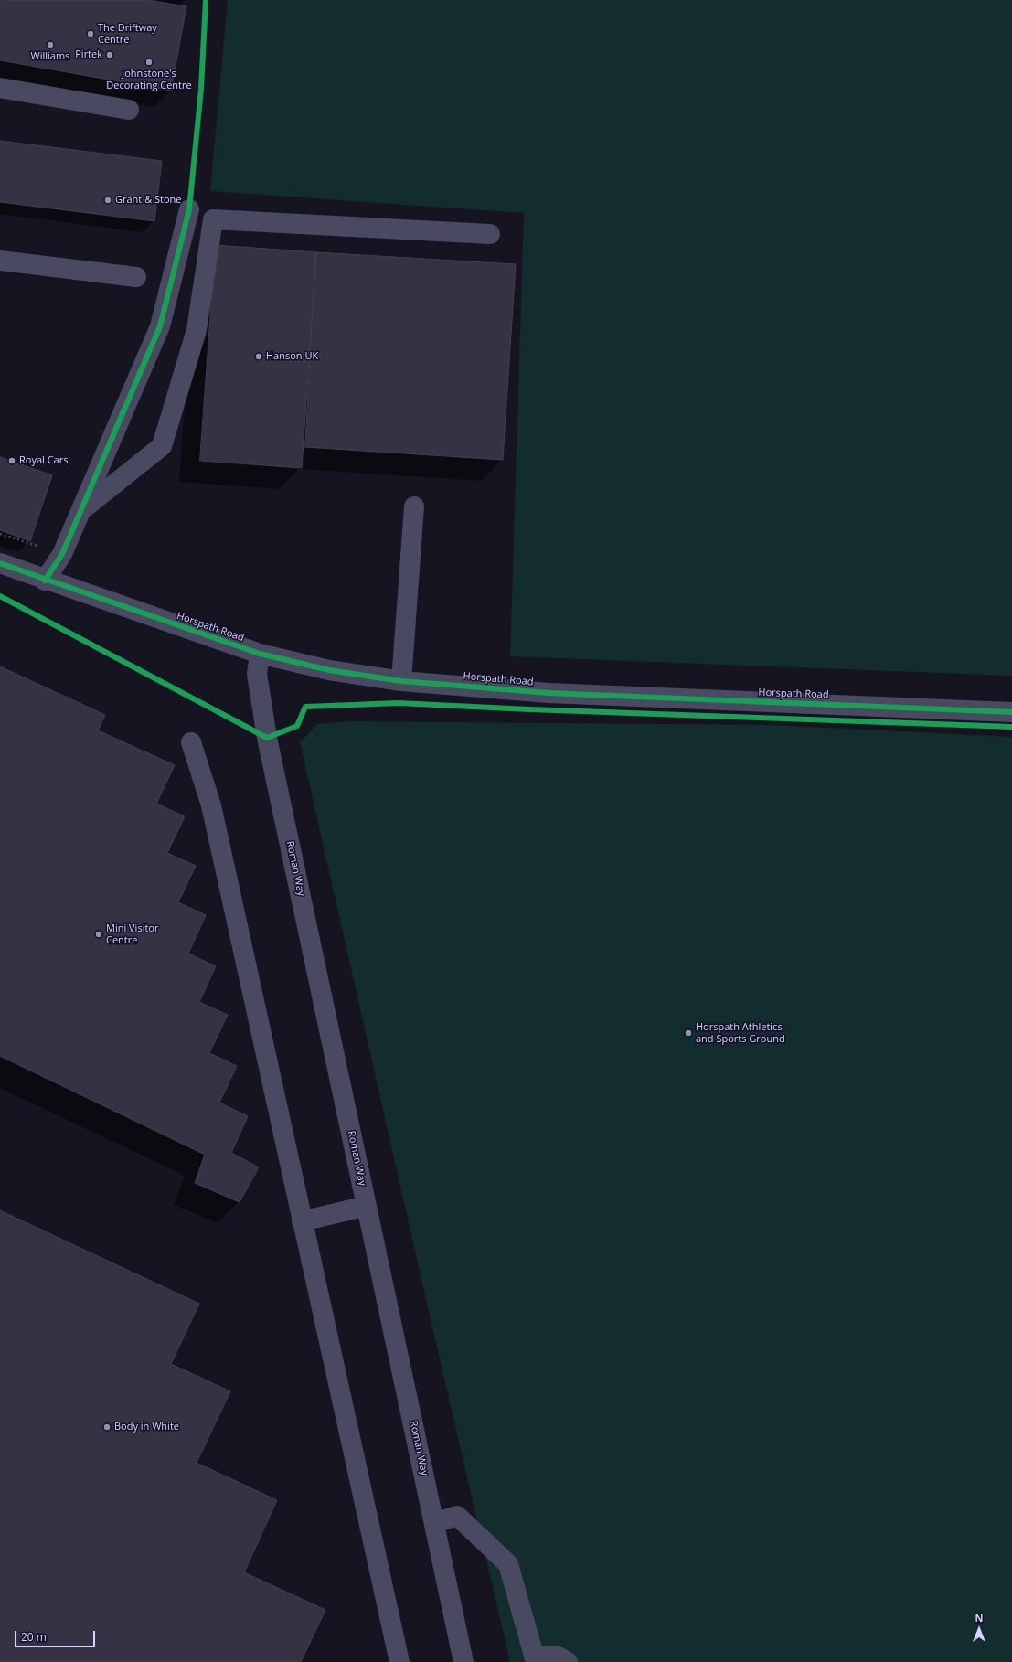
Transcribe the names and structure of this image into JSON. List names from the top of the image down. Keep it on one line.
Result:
{"streets":{"street":["Horspath Road","Roman Way"]},"crossings":[["Horspath Road","Roman Way"]],"places":["The Driftway Centre","Williams","Pirtek","Johnstone's Decorating Centre","Grant & Stone","Hanson UK","Royal Cars","Mini Visitor Centre","Horspath Athletics and Sports Ground","Body in White"],"scale_bar":"20 m","north":"top"}
